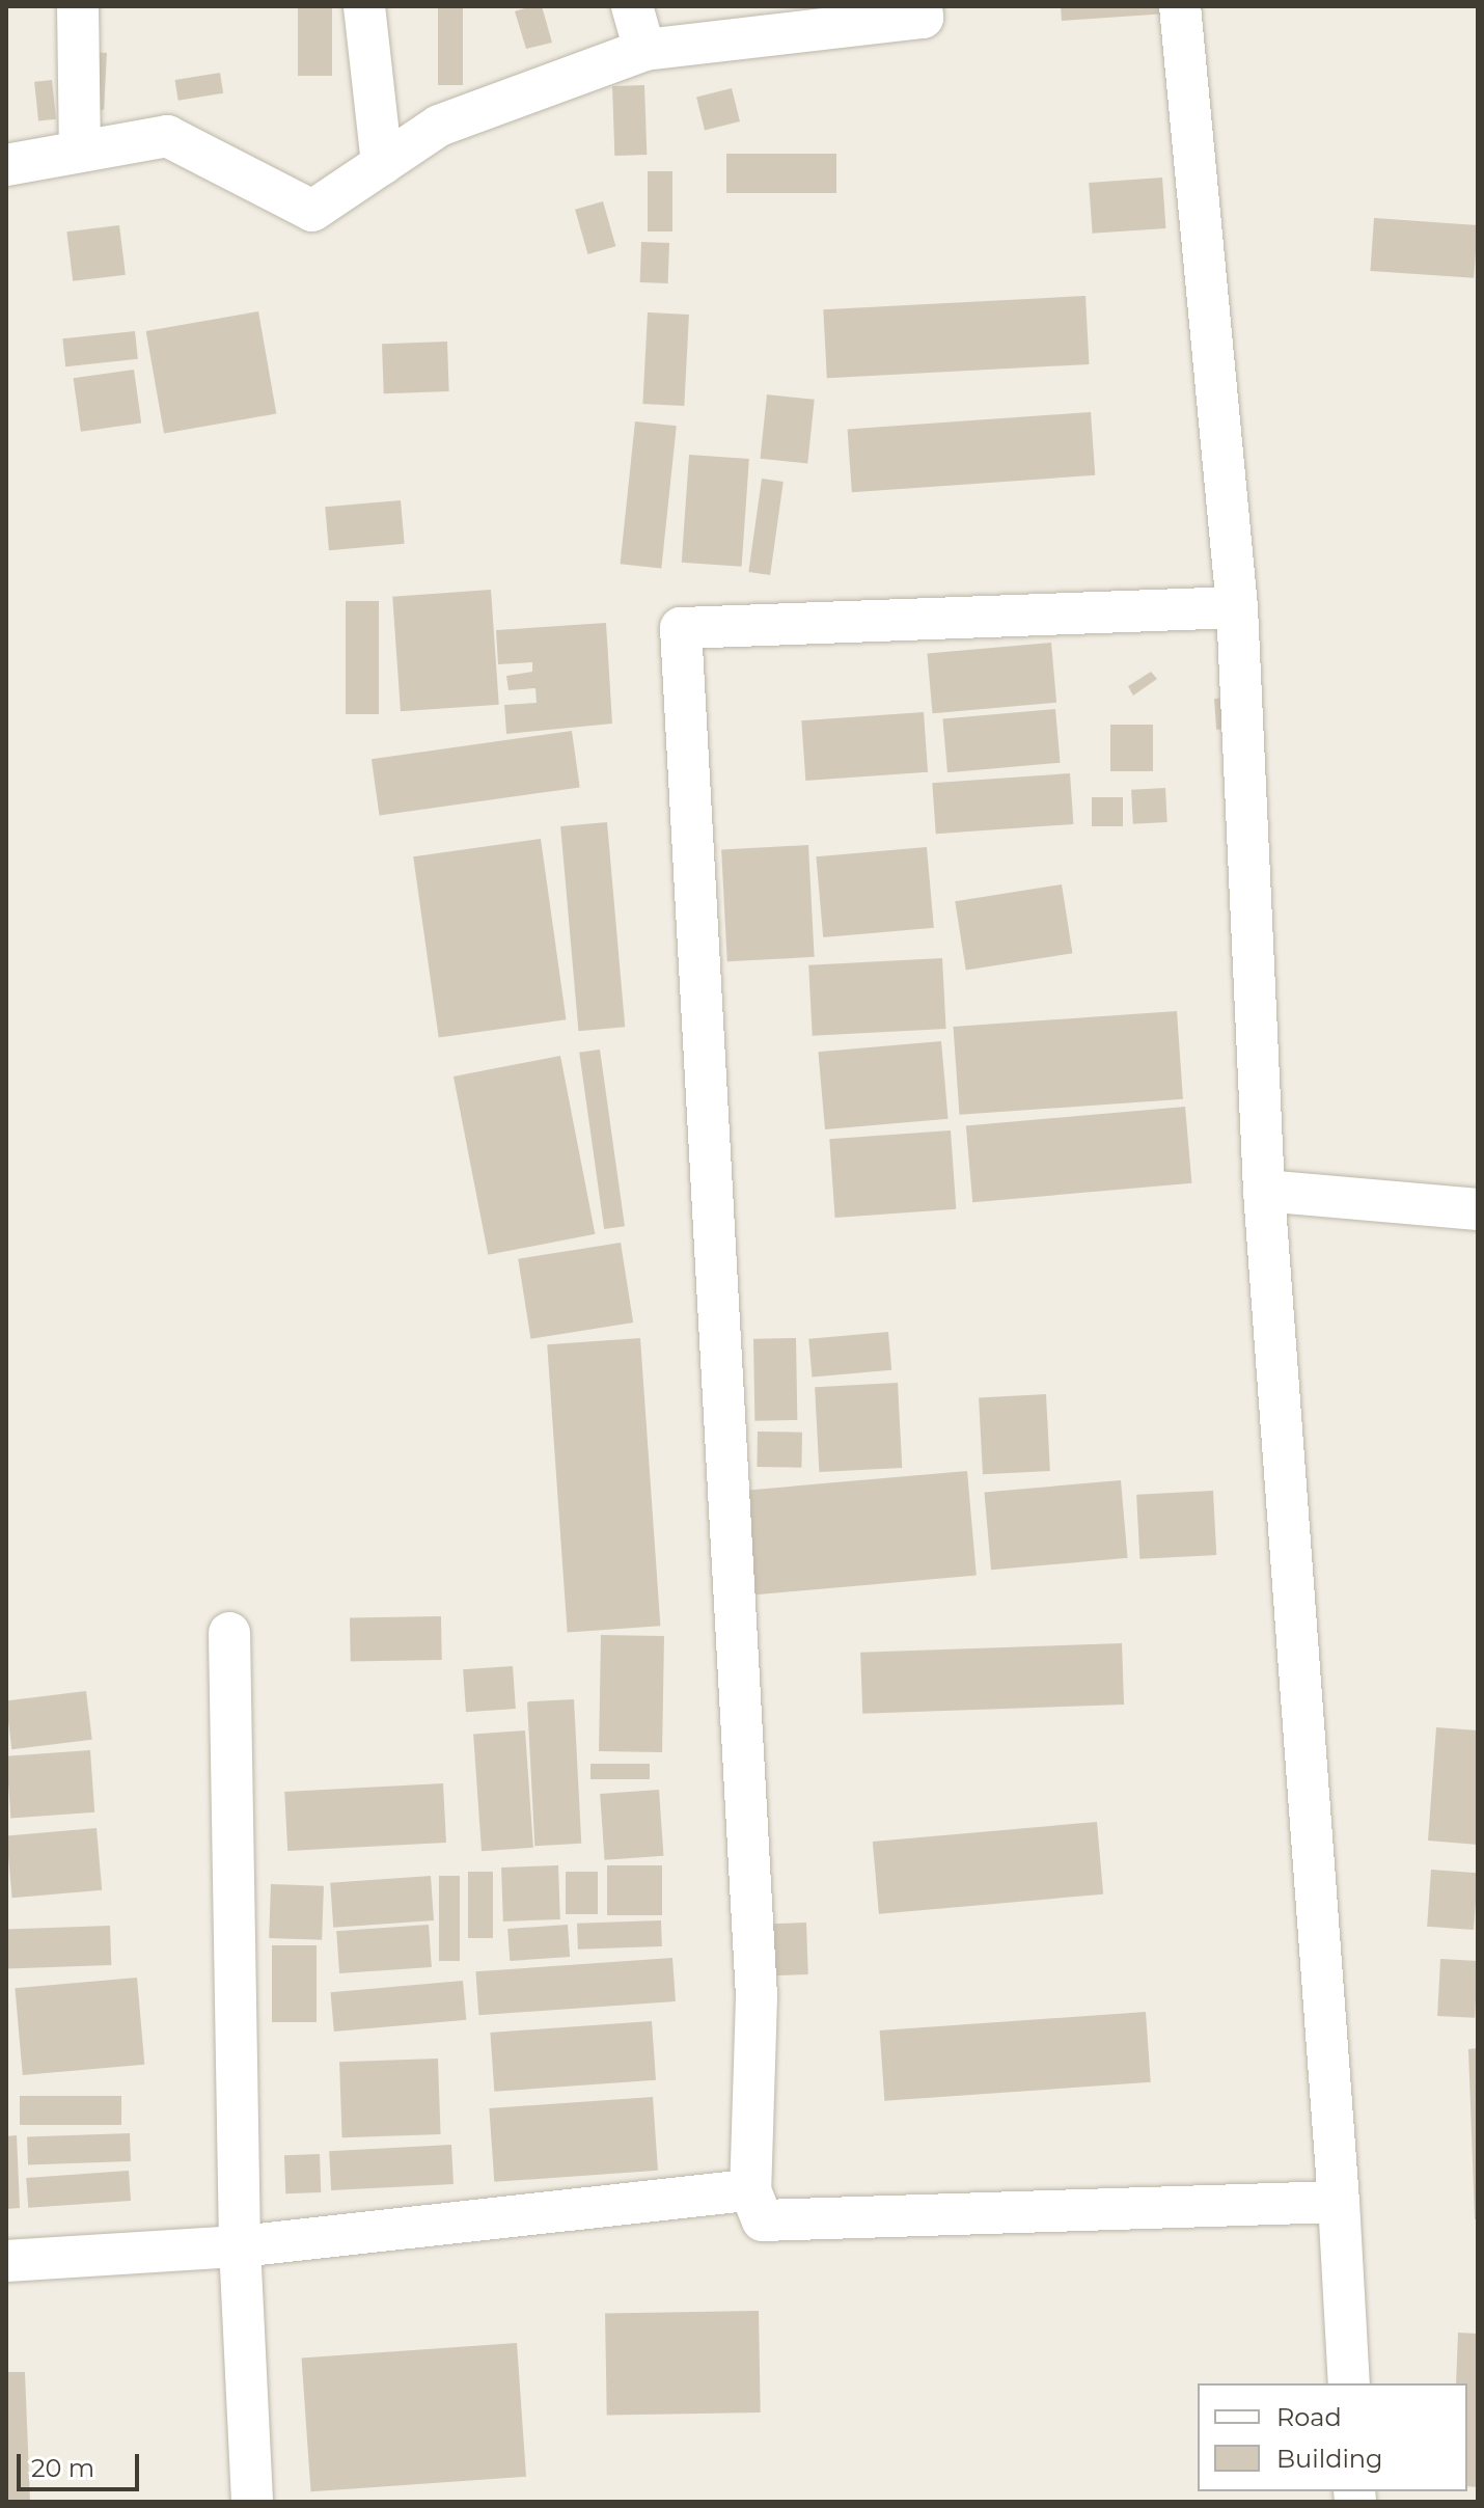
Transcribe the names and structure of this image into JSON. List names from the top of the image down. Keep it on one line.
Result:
{"legend":["Road","Building"],"scale_bar":"20 m"}
